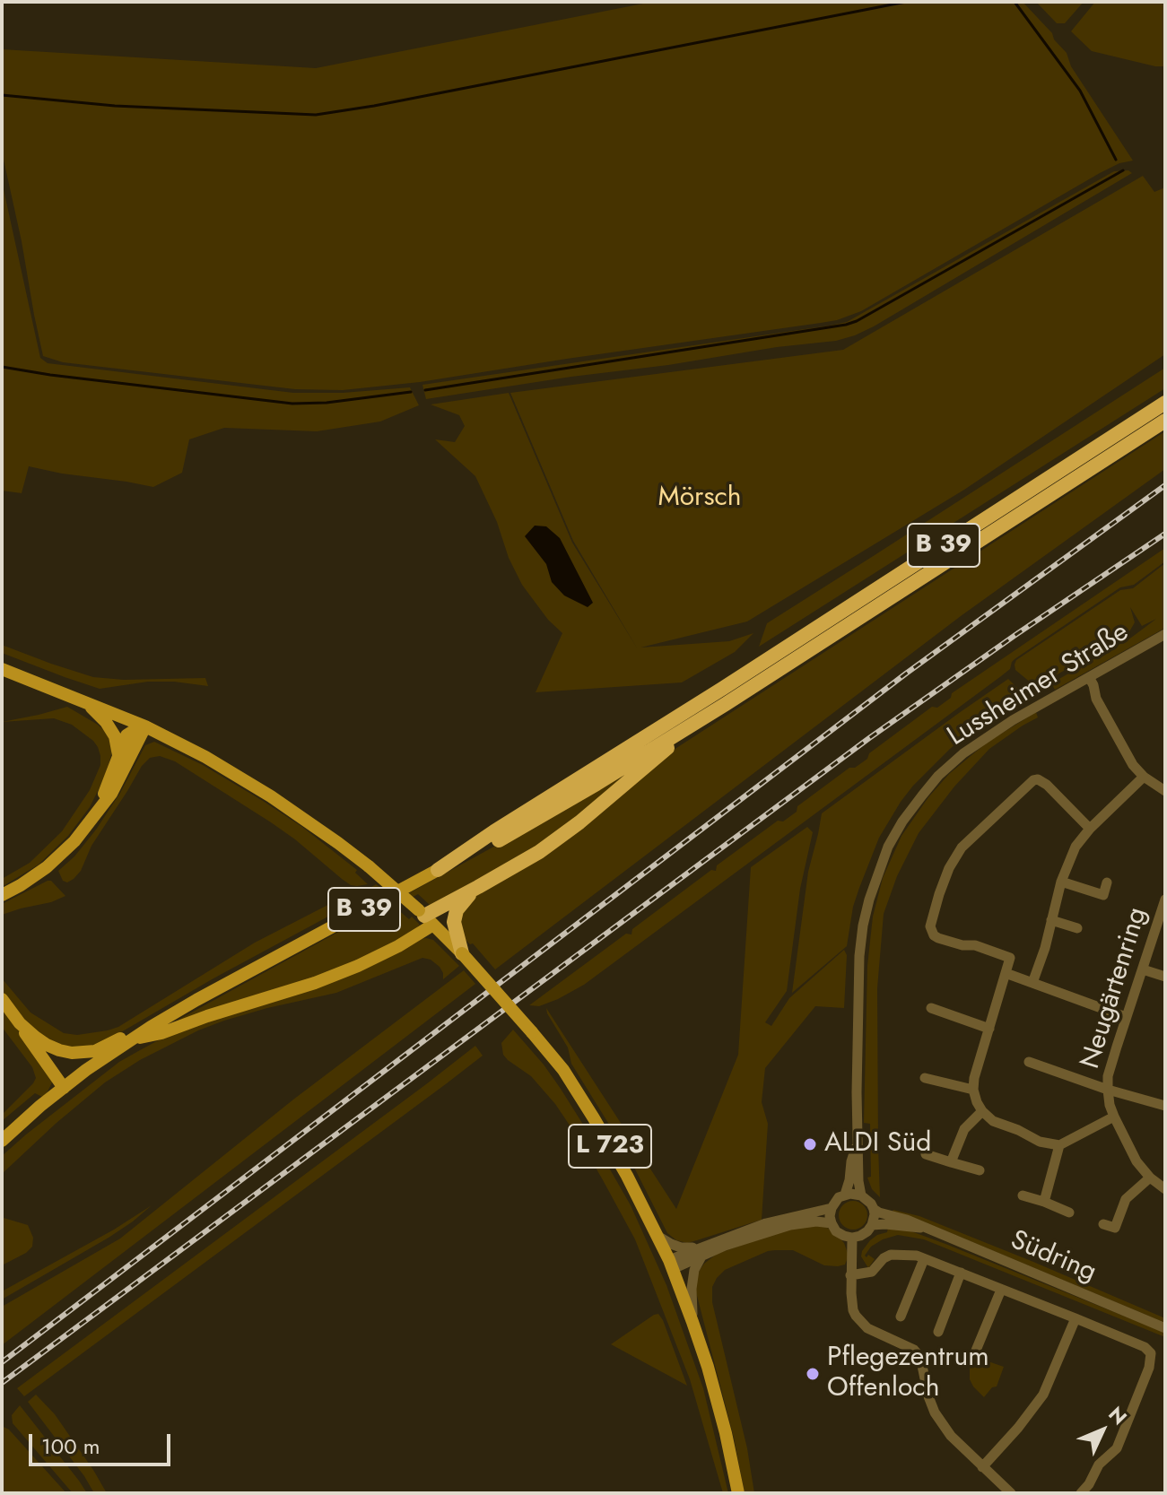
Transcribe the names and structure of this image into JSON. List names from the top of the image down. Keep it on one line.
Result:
{"streets":{"highway":["B 39"],"main road":["L 723"],"street":["Lussheimer Straße","Neugärtenring","Südring"]},"crossings":[["B 39","L 723"],["Lussheimer Straße","Südring"]],"parks":["Mörsch"],"places":["ALDI Süd","Pflegezentrum Offenloch"],"scale_bar":"100 m","north":"top right"}
